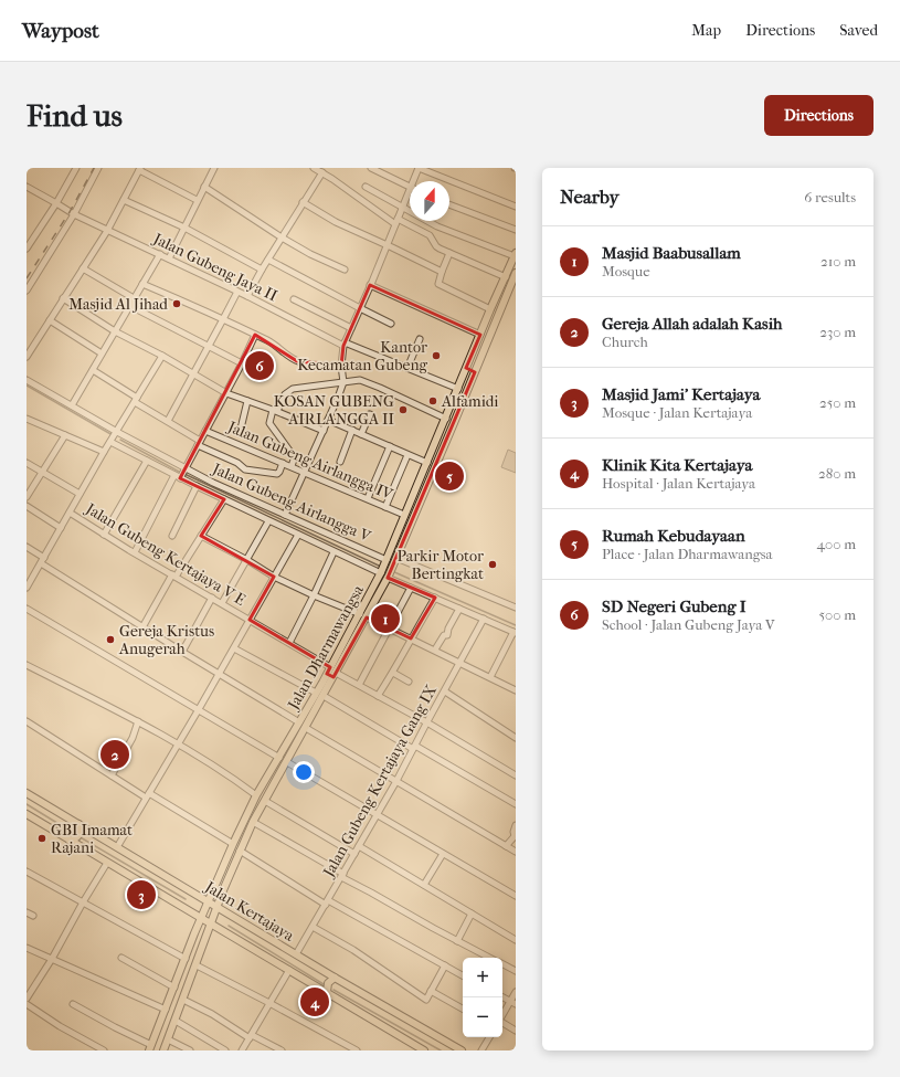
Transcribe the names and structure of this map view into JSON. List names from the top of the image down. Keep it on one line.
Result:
{"streets":{"main road":["Jalan Dharmawangsa","Jalan Kertajaya"],"street":["Jalan Gubeng Jaya II","Jalan Gubeng Airlangga IV","Jalan Gubeng Airlangga V","Jalan Gubeng Kertajaya V E","Jalan Gubeng Kertajaya Gang IX"]},"crossings":[["Jalan Gubeng Jaya II","Jalan Dharmawangsa"],["Jalan Gubeng Airlangga IV","Jalan Dharmawangsa"],["Jalan Gubeng Airlangga V","Jalan Dharmawangsa"],["Jalan Gubeng Kertajaya V E","Jalan Dharmawangsa"],["Jalan Gubeng Kertajaya V E","Jalan Gubeng Kertajaya Gang IX"],["Jalan Dharmawangsa","Jalan Kertajaya"],["Jalan Gubeng Kertajaya Gang IX","Jalan Kertajaya"]],"places":["Masjid Al Jihad","Kantor Kecamatan Gubeng","Alfamidi","KOSAN GUBENG AIRLANGGA II","Parkir Motor Bertingkat","Gereja Kristus Anugerah","GBI Imamat Rajani"],"north":"top","page":{"header":"Waypost","nav":["Map","Directions","Saved"],"buttons":"Directions","title":"Find us","heading":["Nearby","6 results"],"list":[{"mark":"1","name":"Masjid Baabusallam","note":"Mosque","value":"210 m"},{"mark":"2","name":"Gereja Allah adalah Kasih","note":"Church","value":"230 m"},{"mark":"3","name":"Masjid Jami' Kertajaya","note":"Mosque · Jalan Kertajaya","value":"250 m"},{"mark":"4","name":"Klinik Kita Kertajaya","note":"Hospital · Jalan Kertajaya","value":"280 m"},{"mark":"5","name":"Rumah Kebudayaan","note":"Place · Jalan Dharmawangsa","value":"400 m"},{"mark":"6","name":"SD Negeri Gubeng I","note":"School · Jalan Gubeng Jaya V","value":"500 m"}],"pins":["6","5","1","2","3","4"],"map_buttons":["+","−"]}}
